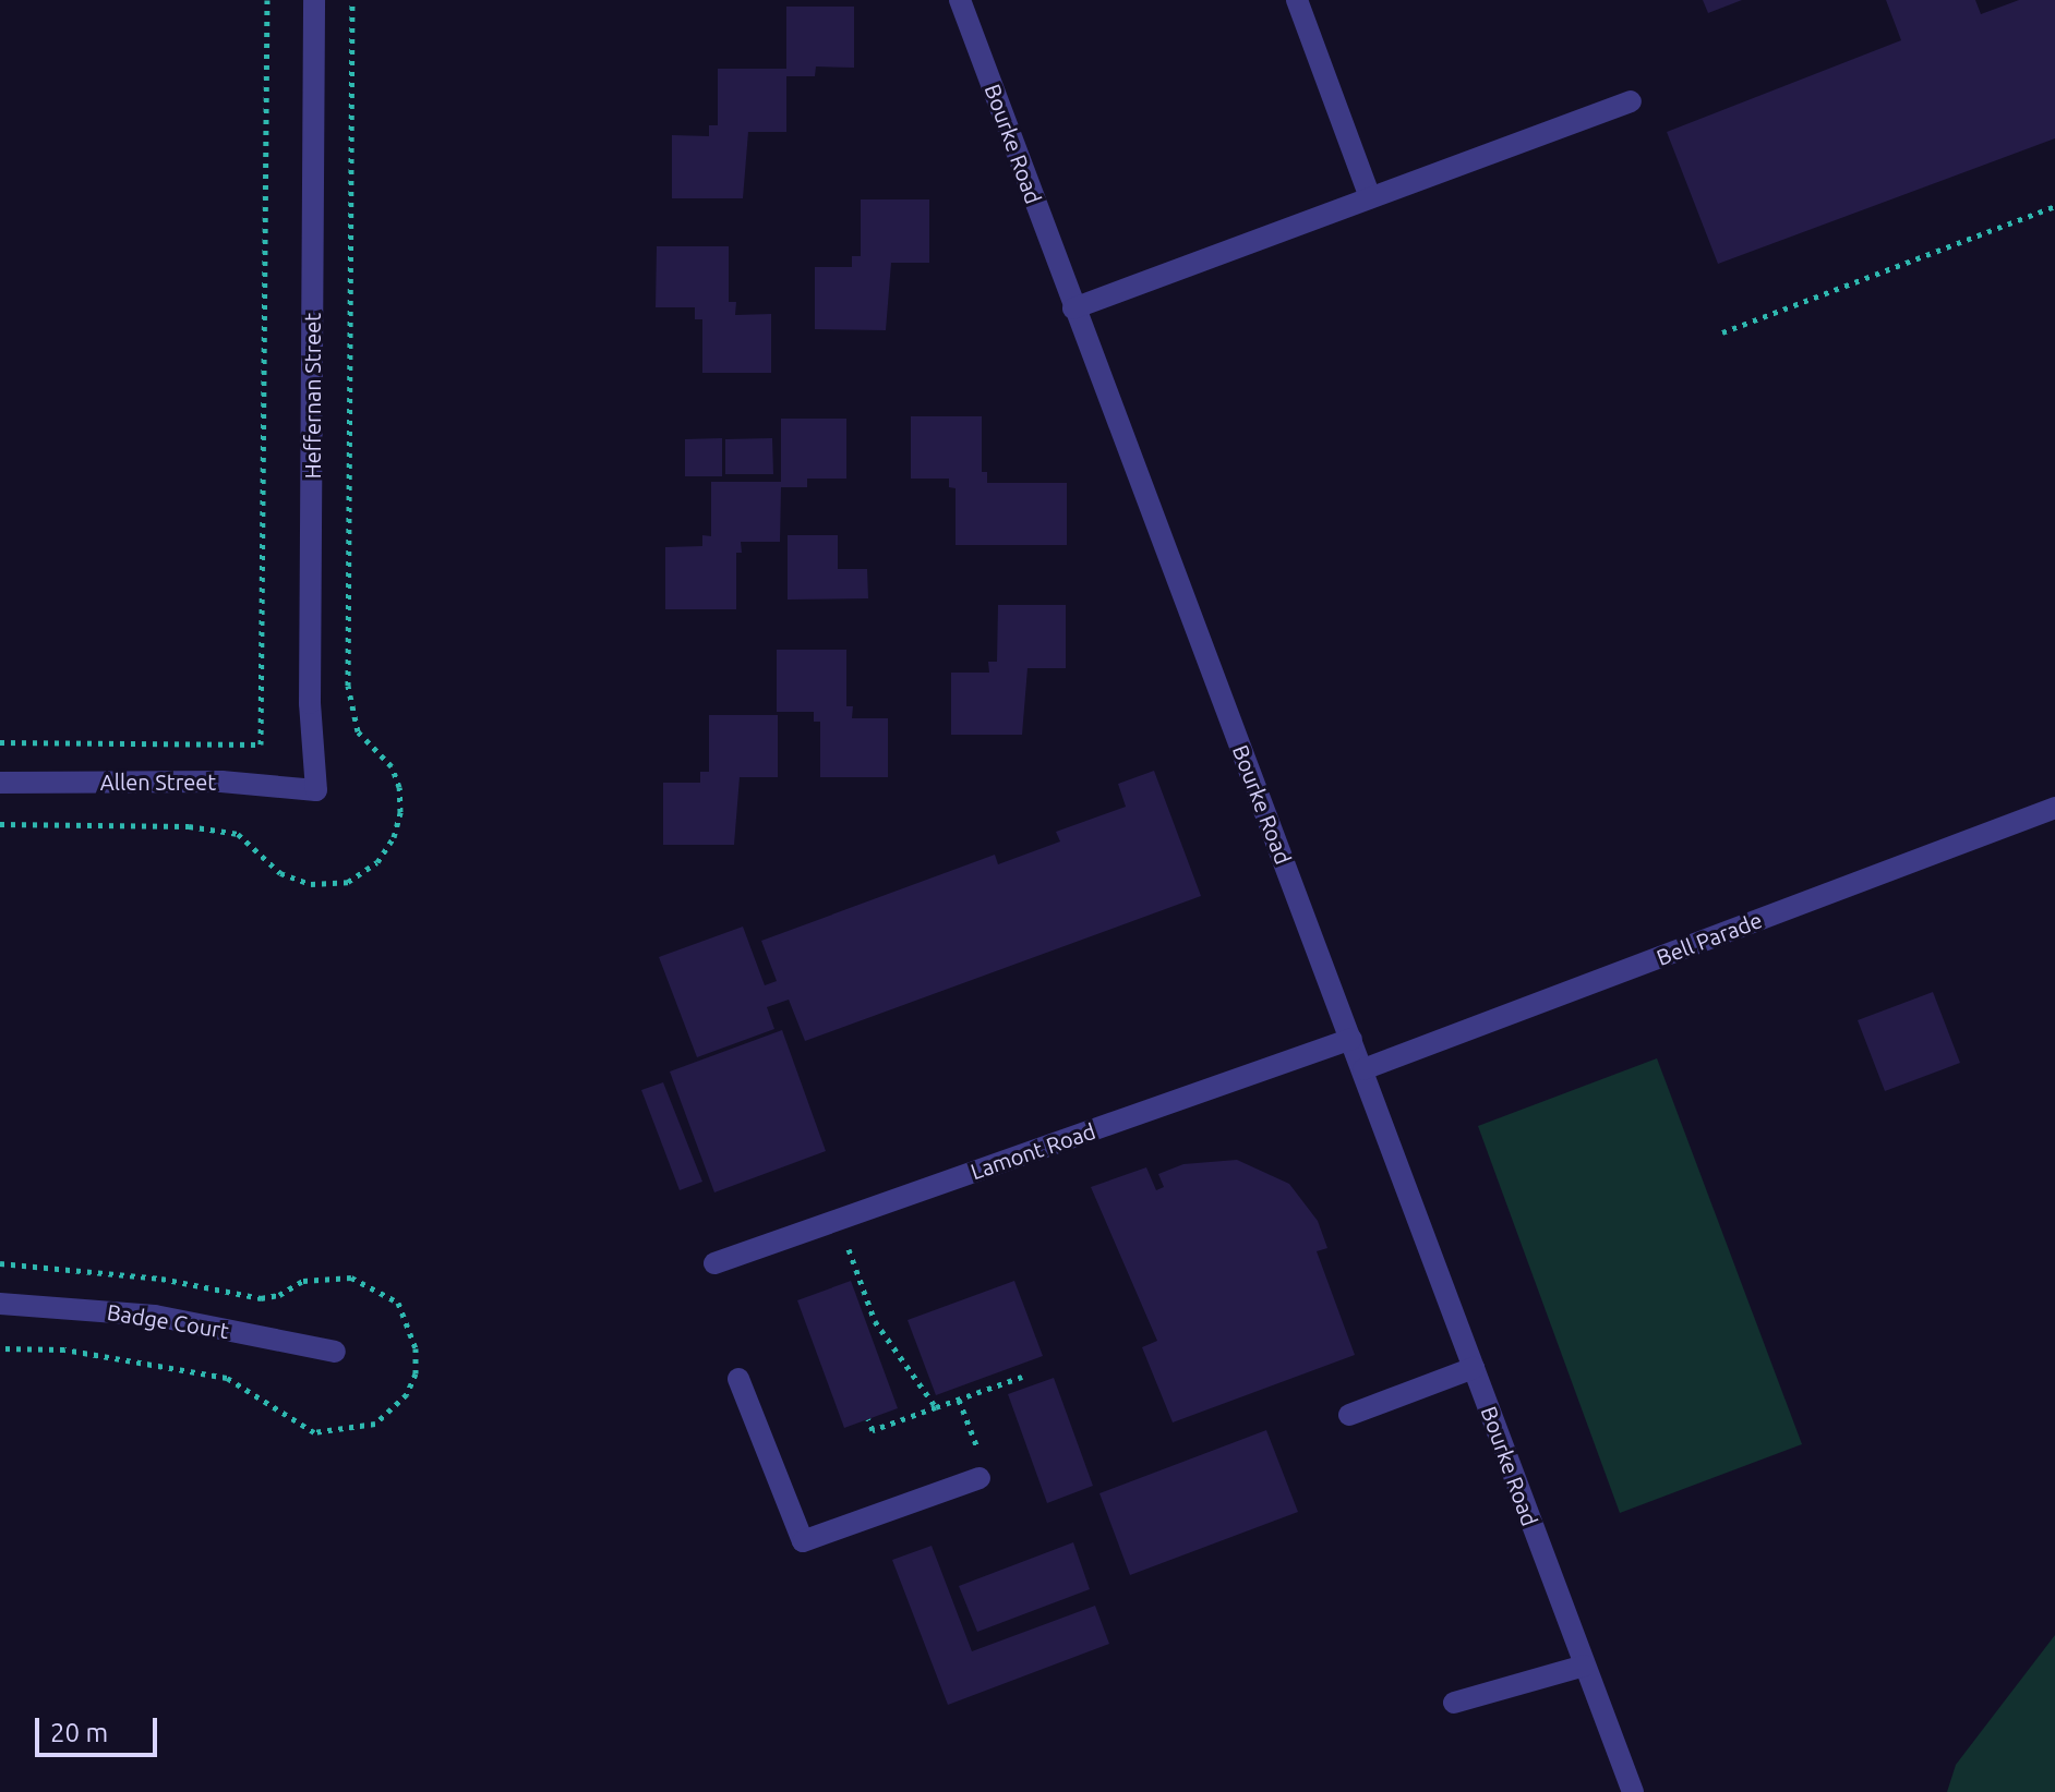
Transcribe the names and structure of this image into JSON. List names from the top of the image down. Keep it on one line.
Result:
{"streets":{"street":["Bourke Road","Heffernan Street","Allen Street","Bell Parade","Lamont Road","Badge Court"]},"crossings":[["Bourke Road","Bell Parade"],["Bourke Road","Lamont Road"],["Heffernan Street","Allen Street"]],"scale_bar":"20 m"}
